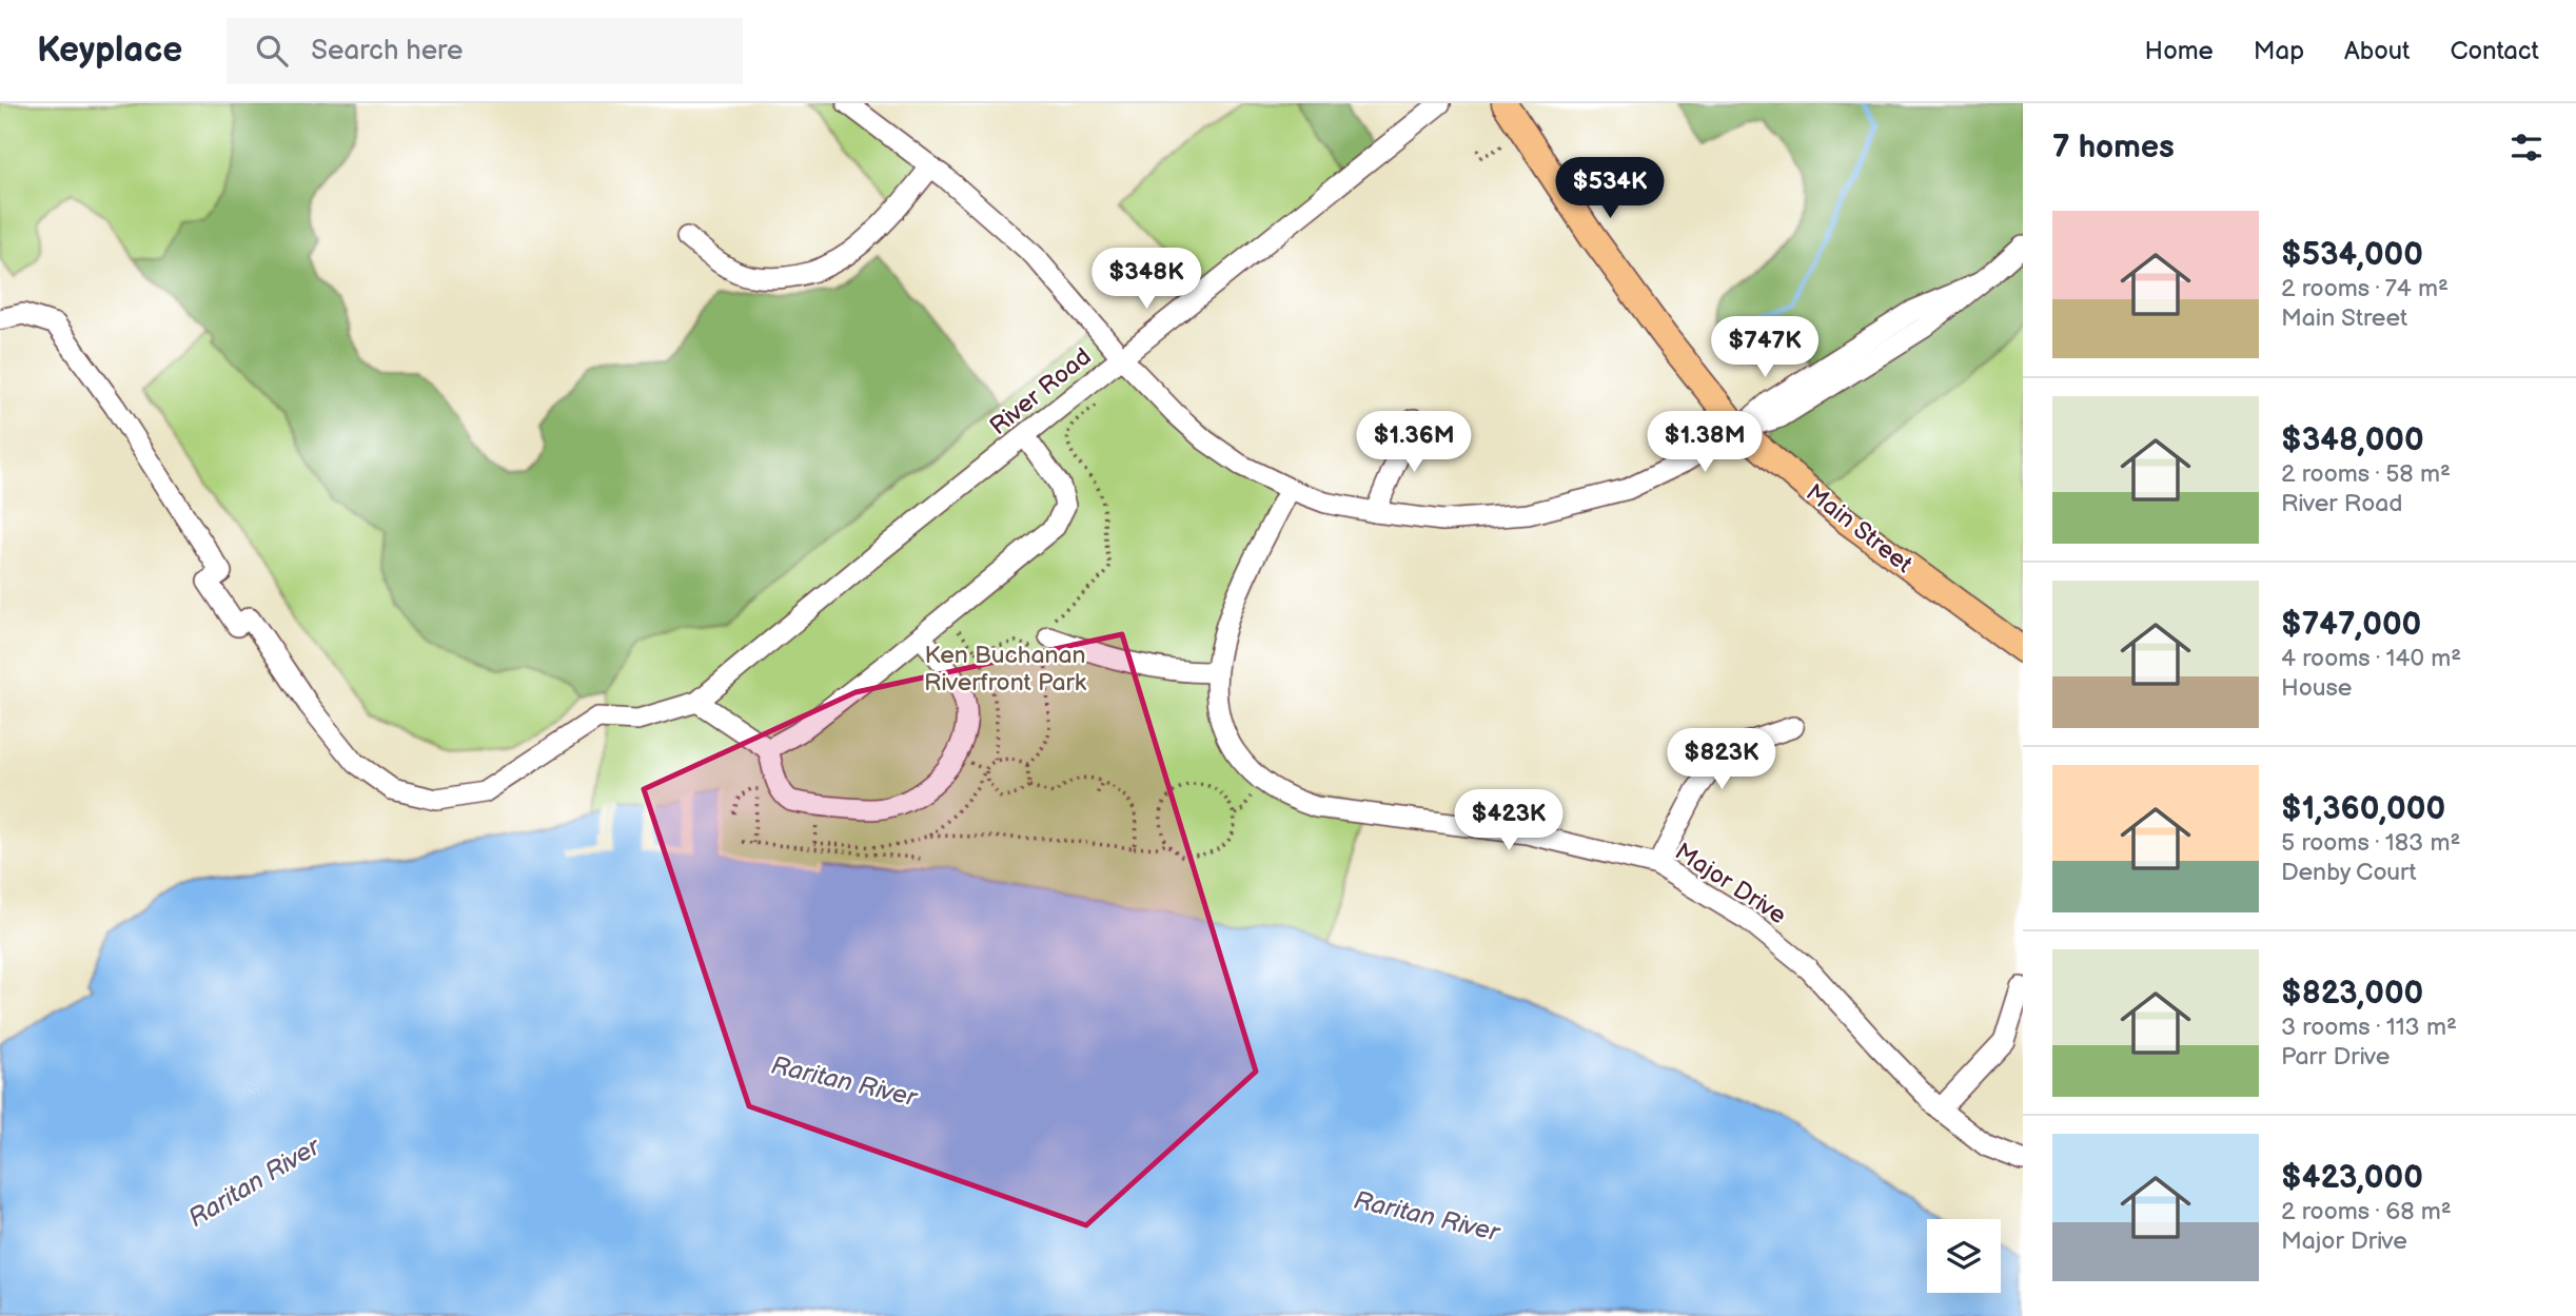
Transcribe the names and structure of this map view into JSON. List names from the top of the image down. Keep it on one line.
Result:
{"streets":{"main road":["Main Street"],"street":["River Road","Major Drive"]},"water":["Raritan River"],"parks":["Ken Buchanan Riverfront Park"],"page":{"header":"Keyplace","search":"Search here","nav":["Home","Map","About","Contact"],"heading":"7 homes","price":["$534K","$348K","$747K","$1.36M","$1.38M","$823K","$423K"],"list":[{"name":"$534,000","note":"2 rooms · 74 m² · Main Street"},{"name":"$348,000","note":"2 rooms · 58 m² · River Road"},{"name":"$747,000","note":"4 rooms · 140 m² · House"},{"name":"$1,360,000","note":"5 rooms · 183 m² · Denby Court"},{"name":"$823,000","note":"3 rooms · 113 m² · Parr Drive"},{"name":"$423,000","note":"2 rooms · 68 m² · Major Drive"}]}}
